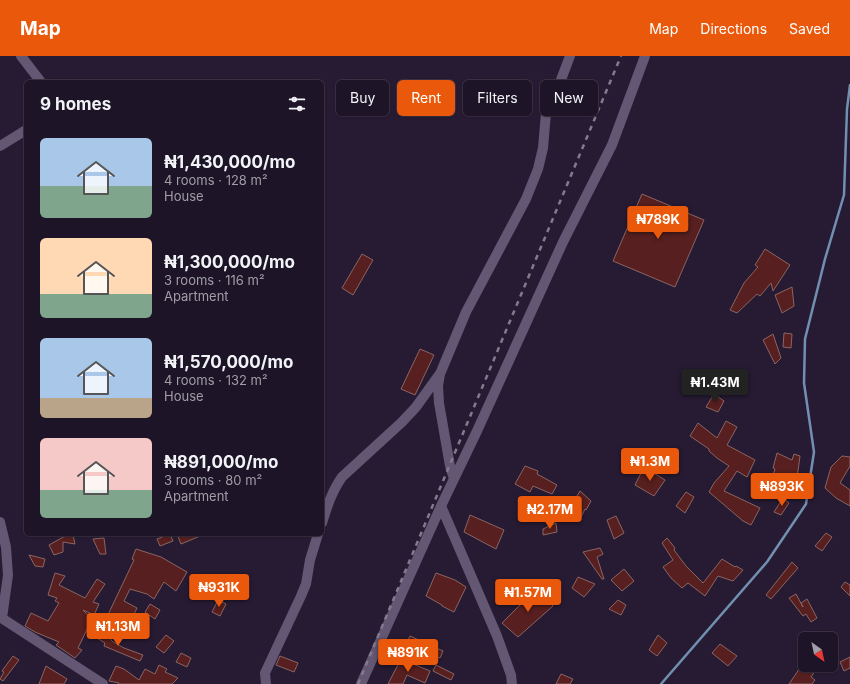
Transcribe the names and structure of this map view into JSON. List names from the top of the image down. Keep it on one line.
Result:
{"north":"bottom right","page":{"header":"Map","nav":["Map","Directions","Saved"],"chip":["Buy","Rent","Filters","New"],"heading":"9 homes","list":[{"name":"₦1,430,000/mo","note":"4 rooms · 128 m² · House"},{"name":"₦1,300,000/mo","note":"3 rooms · 116 m² · Apartment"},{"name":"₦1,570,000/mo","note":"4 rooms · 132 m² · House"},{"name":"₦891,000/mo","note":"3 rooms · 80 m² · Apartment"}],"price":["₦789K","₦1.43M","₦1.3M","₦893K","₦2.17M","₦931K","₦1.57M","₦1.13M","₦891K"]}}
